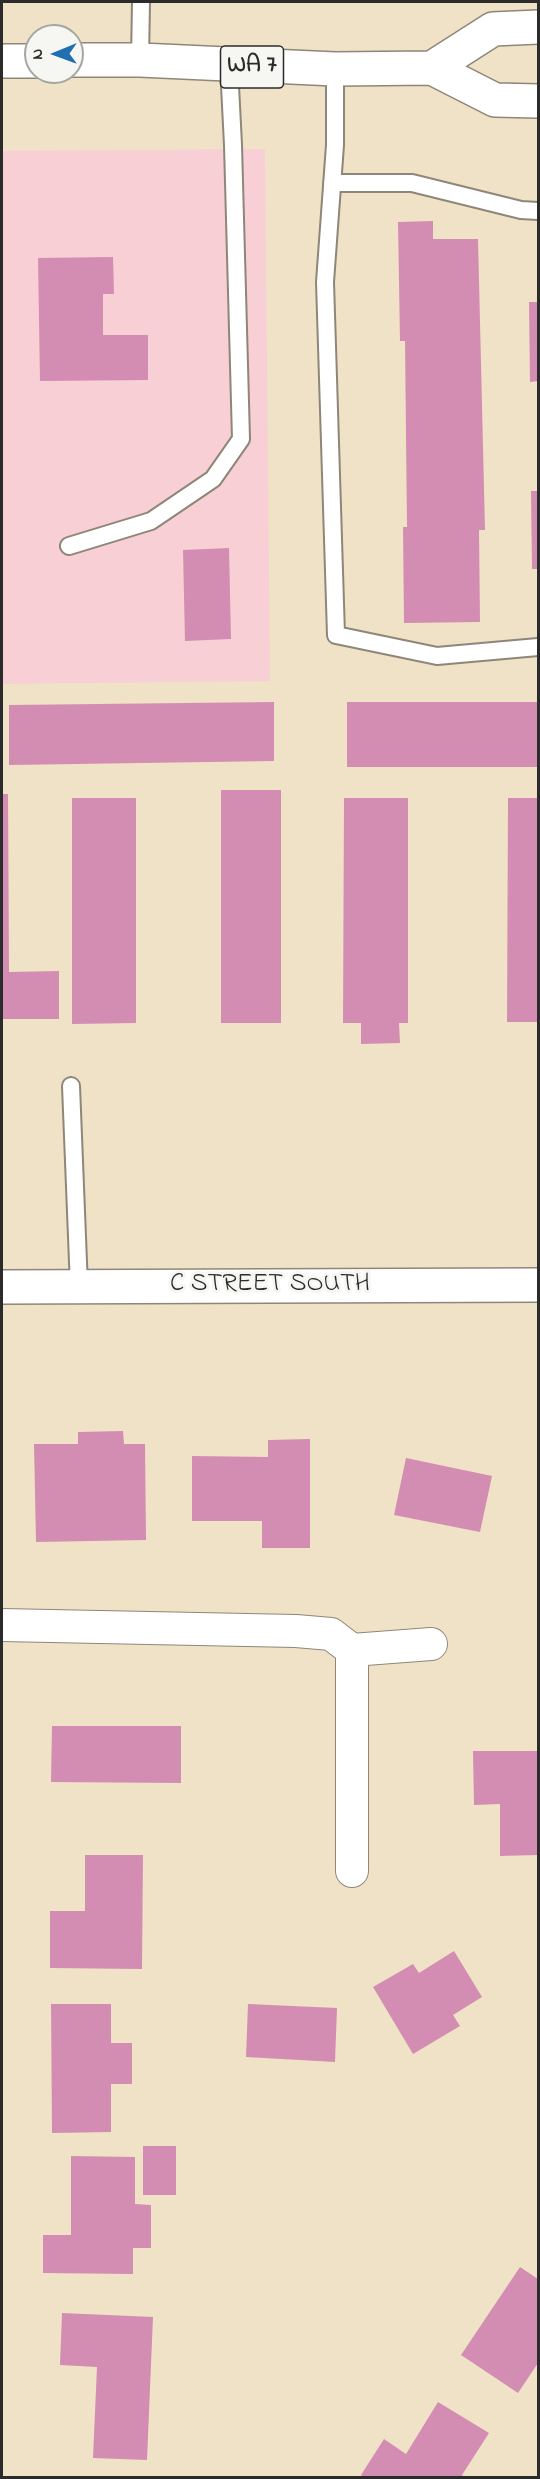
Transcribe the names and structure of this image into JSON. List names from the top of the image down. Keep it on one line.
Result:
{"streets":{"main road":["WA 7","C STREET SOUTH"]},"north":"left"}
